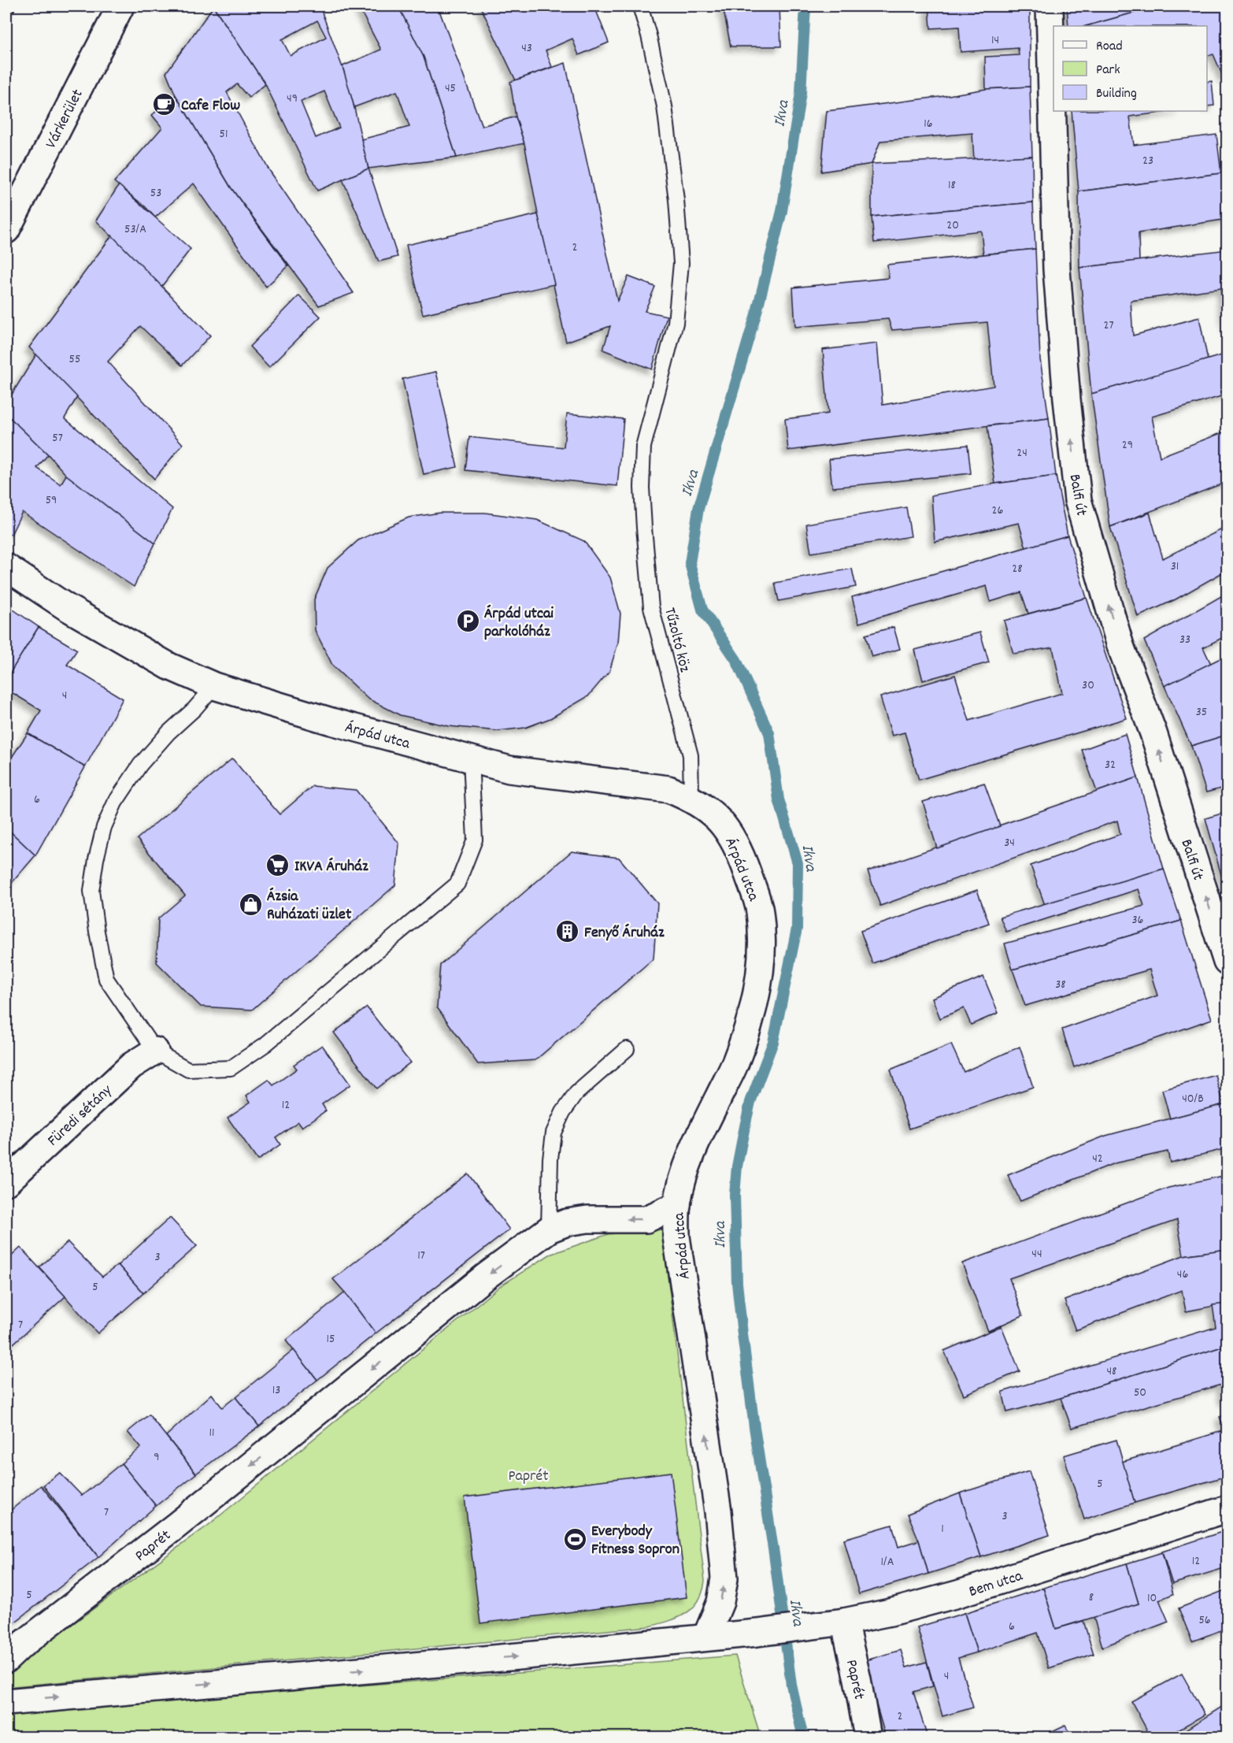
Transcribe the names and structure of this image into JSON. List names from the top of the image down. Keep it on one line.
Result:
{"streets":{"street":["Várkerület","Balfi út","Árpád utca","Füredi sétány","Paprét","Bem utca"],"lane":["Tűzoltó köz"]},"crossings":[["Tűzoltó köz","Árpád utca"],["Árpád utca","Paprét"],["Árpád utca","Bem utca"],["Paprét","Bem utca"]],"one_way":["Balfi út","Paprét"],"water":["Ikva"],"parks":["Paprét"],"places":{"cafe":["Cafe Flow"],"parking":["Árpád utcai parkolóház"],"supermarket":["IKVA Áruház"],"shop":["Ázsia Ruházati üzlet"],"building":["Fenyő Áruház"],"sports":["Everybody Fitness Sopron"]},"house_numbers":["14","43","45","49","16","51","23","18","53","20","53/A","2","27","55","57","29","24","59","26","31","28","33","30","4","35","32","6","34","36","38","40/B","12","42","44","17","3","46","5","7","15","48","13","50","11","9","5","7","3","1","12","1/A","5","8","10","56","6","4","2"],"legend":["Road","Park","Building"]}
